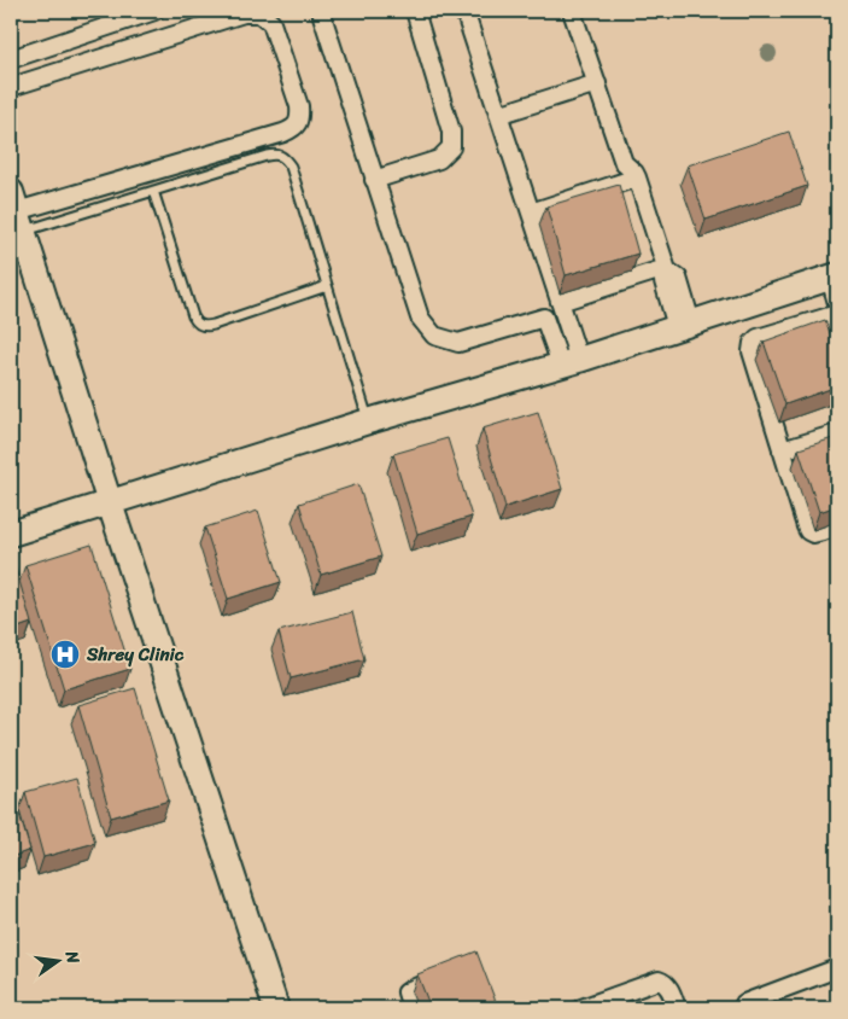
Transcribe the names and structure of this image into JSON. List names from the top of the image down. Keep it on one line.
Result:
{"places":{"hospital":["Shrey Clinic"]},"north":"right"}
